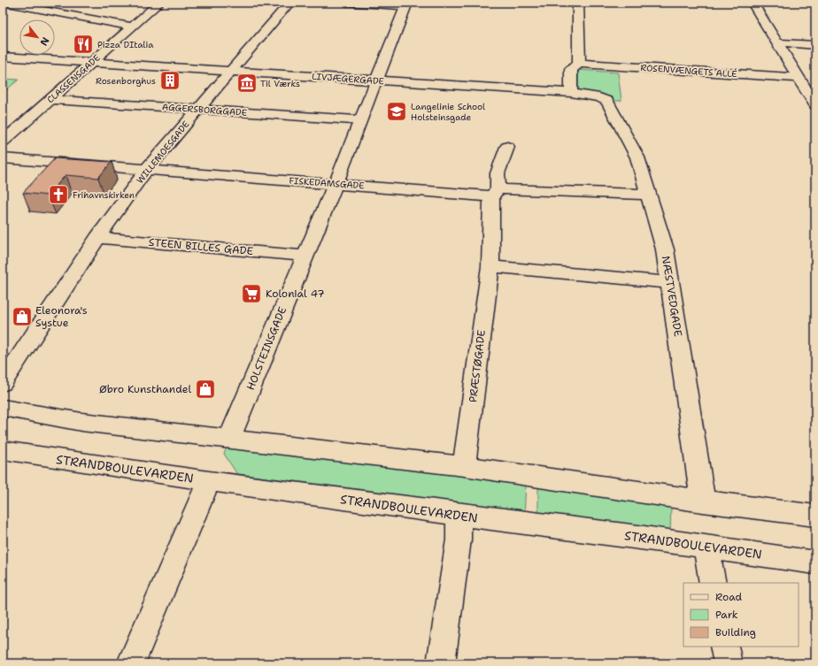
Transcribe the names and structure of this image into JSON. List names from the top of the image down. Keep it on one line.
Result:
{"streets":{"street":["ROSENVÆNGETS ALLÉ","CLASSENSGADE","LIVJÆGERGADE","AGGERSBORGGADE","WILLEMOESGADE","FISKEDAMSGADE","STEEN BILLES GADE","NÆSTVEDGADE","HOLSTEINSGADE","PRÆSTØGADE","STRANDBOULEVARDEN"]},"crossings":[["CLASSENSGADE","LIVJÆGERGADE"],["CLASSENSGADE","AGGERSBORGGADE"],["LIVJÆGERGADE","WILLEMOESGADE"],["LIVJÆGERGADE","NÆSTVEDGADE"],["LIVJÆGERGADE","HOLSTEINSGADE"],["AGGERSBORGGADE","WILLEMOESGADE"],["AGGERSBORGGADE","HOLSTEINSGADE"],["WILLEMOESGADE","FISKEDAMSGADE"],["WILLEMOESGADE","STEEN BILLES GADE"],["FISKEDAMSGADE","NÆSTVEDGADE"],["FISKEDAMSGADE","HOLSTEINSGADE"],["FISKEDAMSGADE","PRÆSTØGADE"],["STEEN BILLES GADE","HOLSTEINSGADE"]],"places":{"restaurant":["Pizza DItalia"],"building":["Rosenborghus"],"museum":["Til Værks"],"school or university":["Langelinie School Holsteinsgade"],"church":["Frihavnskirken"],"supermarket":["Kolonial 47"],"shop":["Eleonora's Systue","Øbro Kunsthandel"]},"legend":["Road","Park","Building"],"north":"bottom right"}
